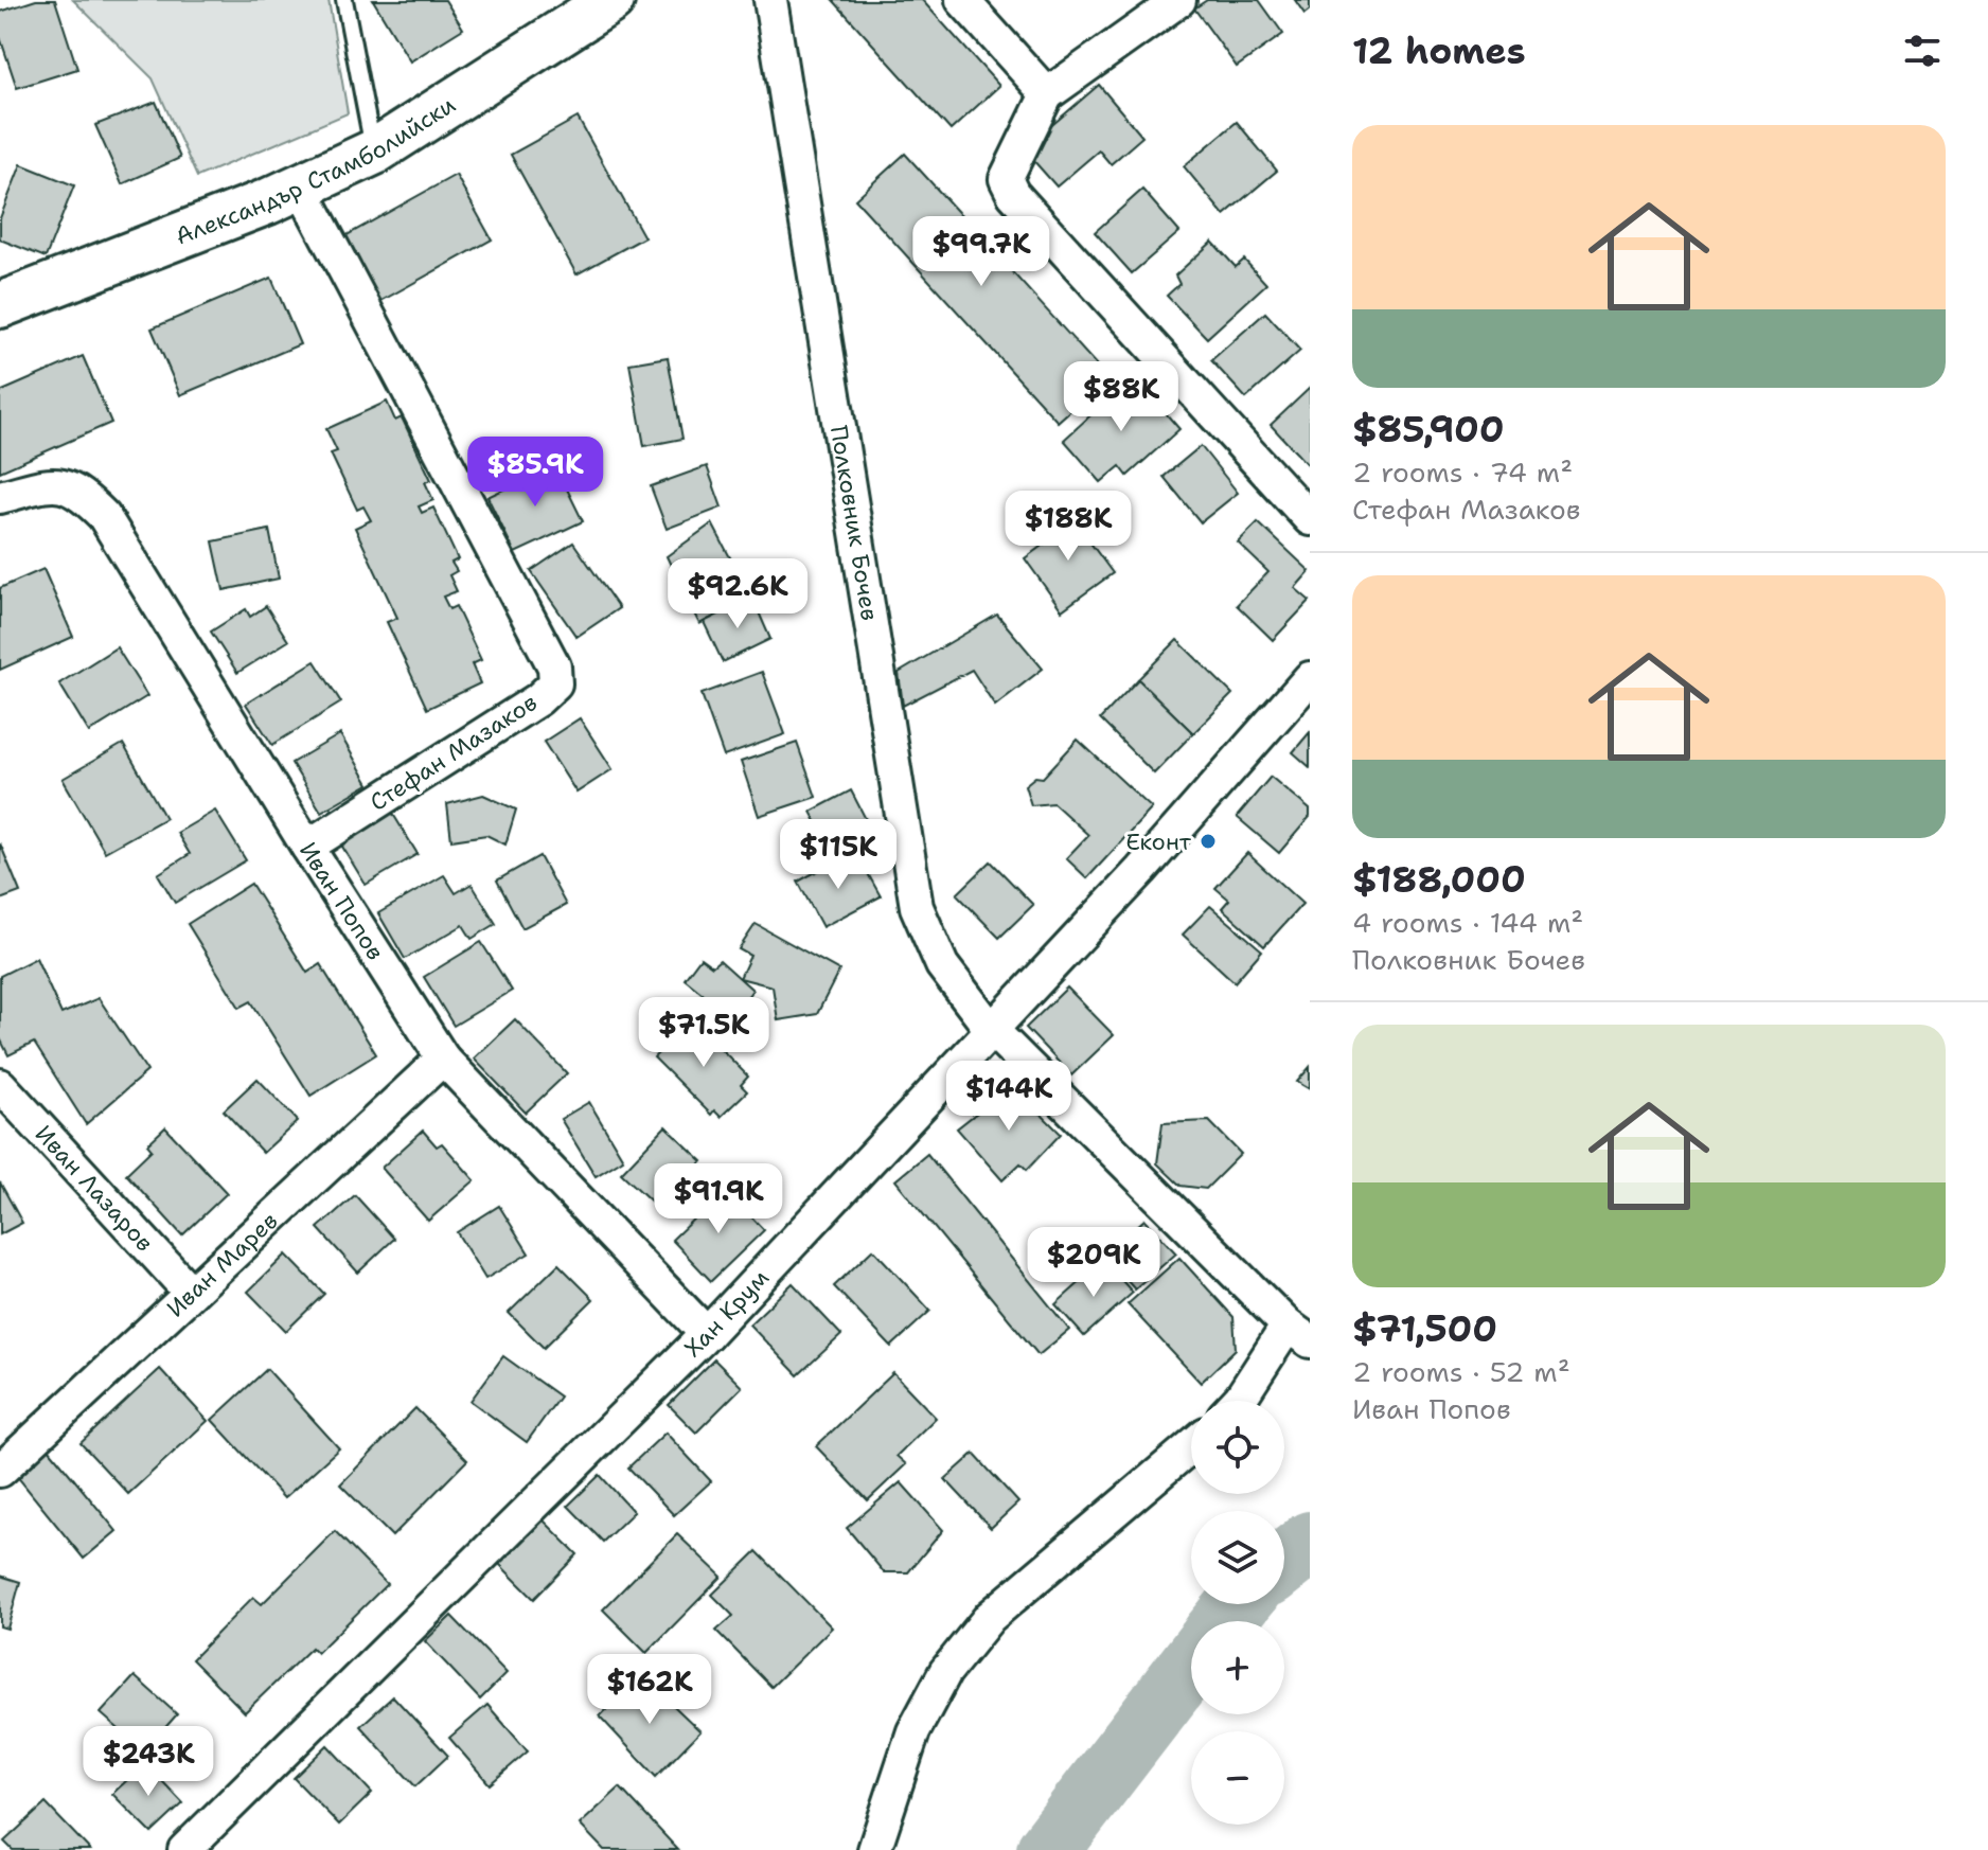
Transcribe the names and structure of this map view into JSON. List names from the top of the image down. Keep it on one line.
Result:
{"streets":{"street":["Александър Стамболийски","Полковник Бочев","Стефан Мазаков","Иван Попов","Иван Лазаров","Иван Марев","Хан Крум"]},"crossings":[["Александър Стамболийски","Стефан Мазаков"],["Полковник Бочев","Хан Крум"],["Стефан Мазаков","Иван Попов"],["Иван Попов","Иван Марев"],["Иван Попов","Хан Крум"],["Иван Лазаров","Иван Марев"]],"places":["Еконт"],"page":{"heading":"12 homes","list":[{"name":"$85,900","note":"2 rooms · 74 m² · Стефан Мазаков"},{"name":"$188,000","note":"4 rooms · 144 m² · Полковник Бочев"},{"name":"$71,500","note":"2 rooms · 52 m² · Иван Попов"}],"price":["$99.7K","$88K","$85.9K","$188K","$92.6K","$115K","$71.5K","$144K","$91.9K","$209K","$162K","$243K"],"map_buttons":["+","−"]}}
